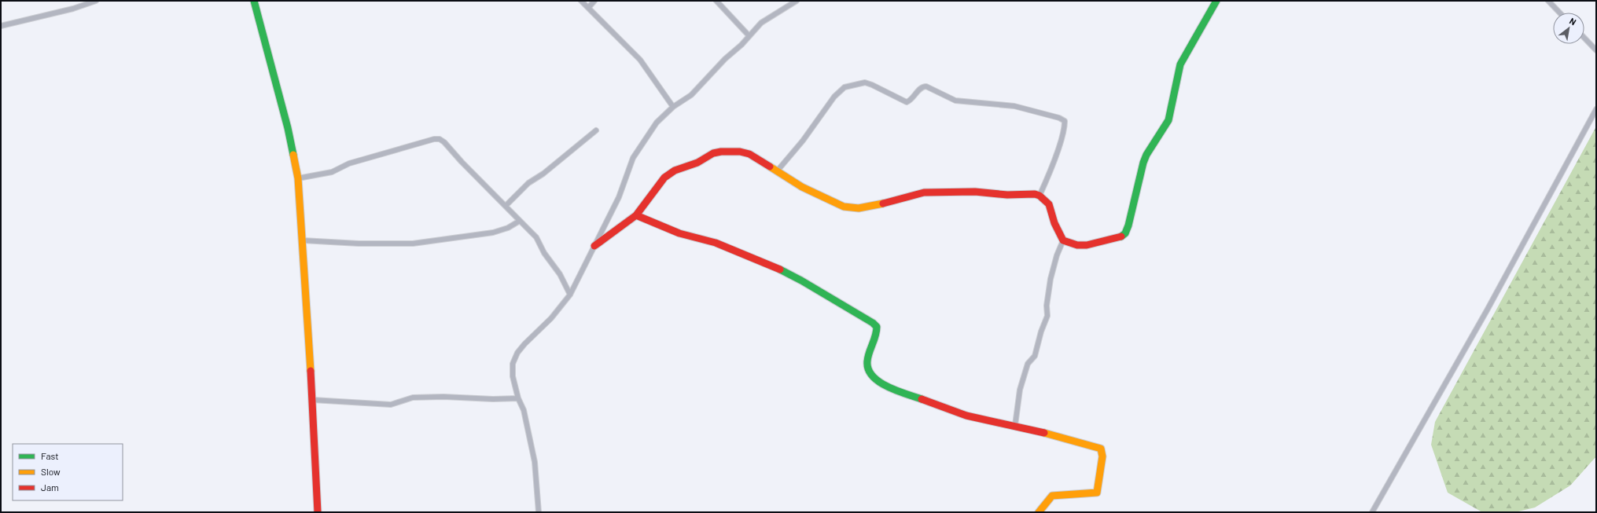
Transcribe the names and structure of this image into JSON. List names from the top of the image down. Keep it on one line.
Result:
{"legend":["Fast","Slow","Jam"],"north":"top right"}
